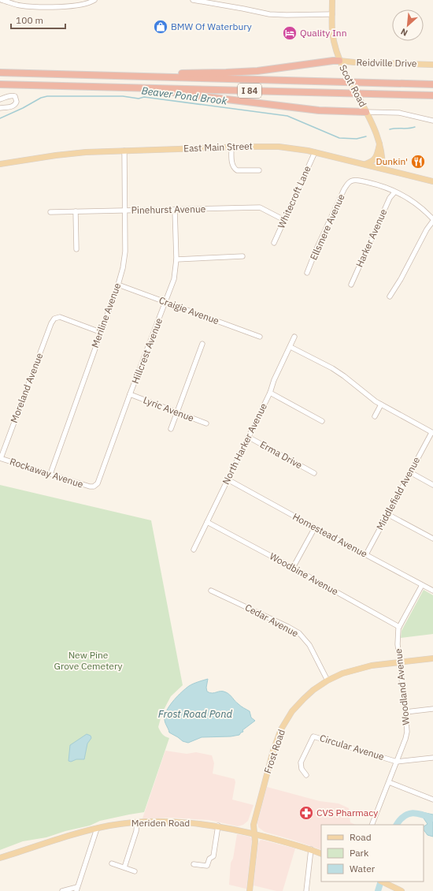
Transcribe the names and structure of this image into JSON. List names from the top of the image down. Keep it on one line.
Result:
{"streets":{"highway":["I 84"],"main road":["Reidville Drive","Scott Road","East Main Street","Frost Road","Meriden Road"],"street":["Whitecroft Lane","Pinehurst Avenue","Ellsmere Avenue","Harker Avenue","Craigie Avenue","Meriline Avenue","Hillcrest Avenue","Moreland Avenue","Lyric Avenue","North Harker Avenue","Erma Drive","Rockaway Avenue","Middlefield Avenue","Homestead Avenue","Woodbine Avenue","Cedar Avenue","Woodland Avenue","Circular Avenue"]},"crossings":[["Reidville Drive","Scott Road"],["Scott Road","East Main Street"],["East Main Street","Whitecroft Lane"],["East Main Street","Meriline Avenue"],["Whitecroft Lane","Pinehurst Avenue"],["Pinehurst Avenue","Meriline Avenue"],["Pinehurst Avenue","Hillcrest Avenue"],["Ellsmere Avenue","Harker Avenue"],["Craigie Avenue","Meriline Avenue"],["Craigie Avenue","Hillcrest Avenue"],["Meriline Avenue","Moreland Avenue"],["Meriline Avenue","Rockaway Avenue"],["Hillcrest Avenue","Lyric Avenue"],["Hillcrest Avenue","Rockaway Avenue"],["Moreland Avenue","Rockaway Avenue"],["North Harker Avenue","Erma Drive"],["North Harker Avenue","Homestead Avenue"],["North Harker Avenue","Woodbine Avenue"],["Middlefield Avenue","Homestead Avenue"],["Homestead Avenue","Woodland Avenue"],["Woodbine Avenue","Woodland Avenue"],["Cedar Avenue","Frost Road"],["Woodland Avenue","Circular Avenue"],["Woodland Avenue","Frost Road"],["Frost Road","Meriden Road"]],"water":["Beaver Pond Brook","Frost Road Pond"],"parks":["New Pine Grove Cemetery"],"places":{"shop":["BMW Of Waterbury"],"hotel":["Quality Inn"],"restaurant":["Dunkin'"],"pharmacy":["CVS Pharmacy"]},"legend":["Road","Park","Water"],"scale_bar":"100 m","north":"bottom left"}
